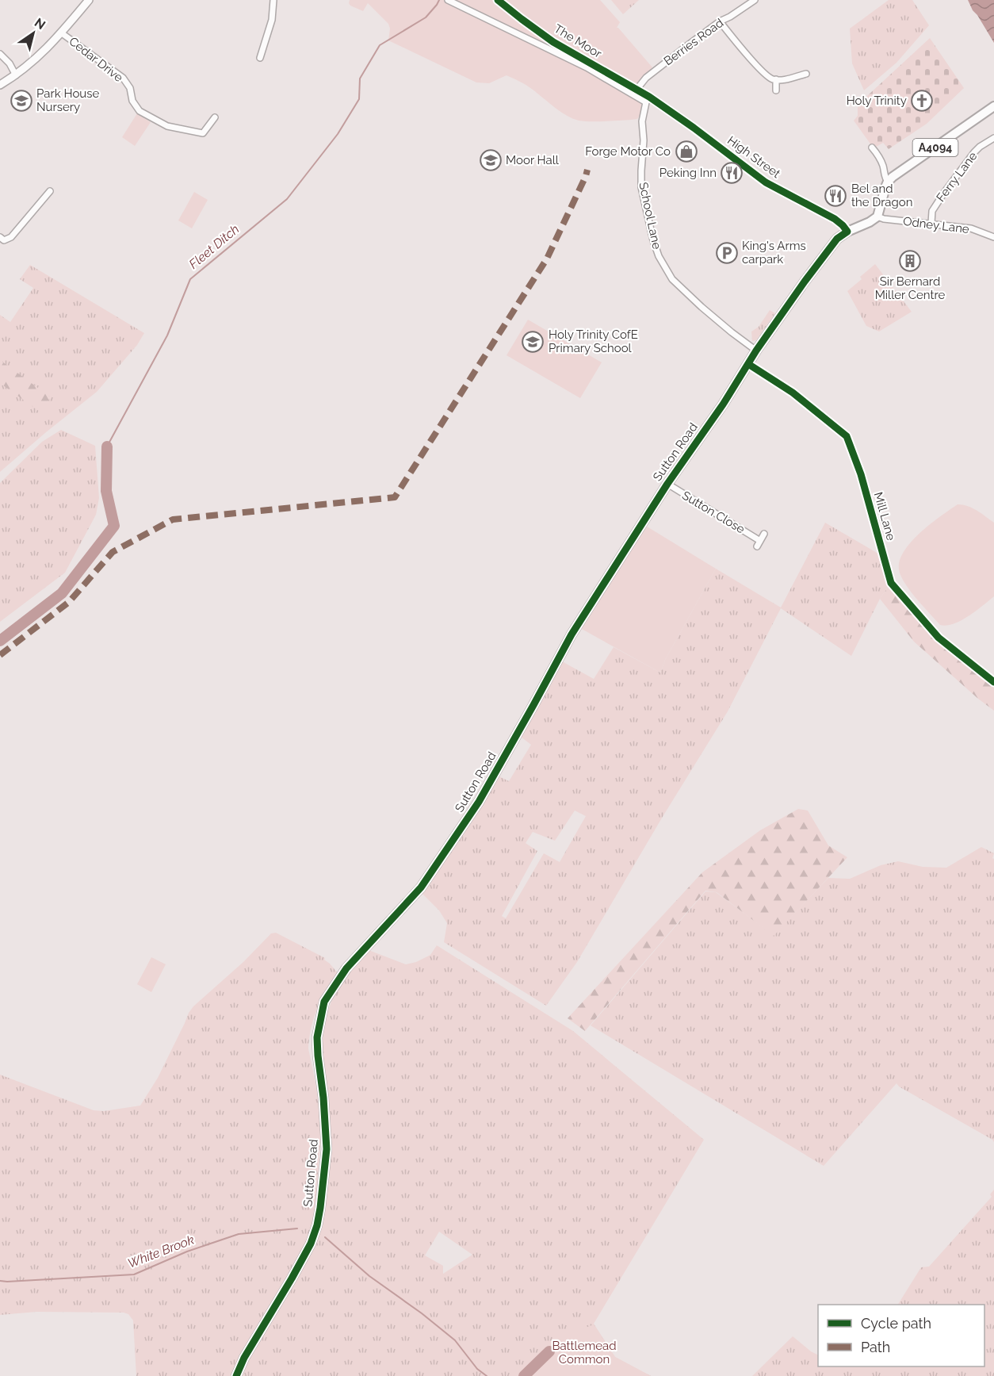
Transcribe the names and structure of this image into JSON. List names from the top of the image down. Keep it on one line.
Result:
{"streets":{"main road":["The Moor","A4094","High Street","Sutton Road"],"street":["Berries Road","Cedar Drive","Ferry Lane","School Lane","Odney Lane","Sutton Close","Mill Lane"]},"crossings":[["The Moor","Berries Road"],["The Moor","High Street"],["The Moor","School Lane"],["High Street","School Lane"],["High Street","Sutton Road"],["Ferry Lane","Odney Lane"],["School Lane","Sutton Road"],["Sutton Road","Sutton Close"],["Sutton Road","Mill Lane"]],"water":["Fleet Ditch","White Brook"],"parks":["Battlemead Common"],"places":{"school or university":["Park House Nursery","Moor Hall","Holy Trinity CofE Primary School"],"church":["Holy Trinity"],"shop":["Forge Motor Co"],"restaurant":["Peking Inn","Bel and the Dragon"],"parking":["King's Arms carpark"],"building":["Sir Bernard Miller Centre"]},"legend":["Cycle path","Path"],"north":"top right"}
